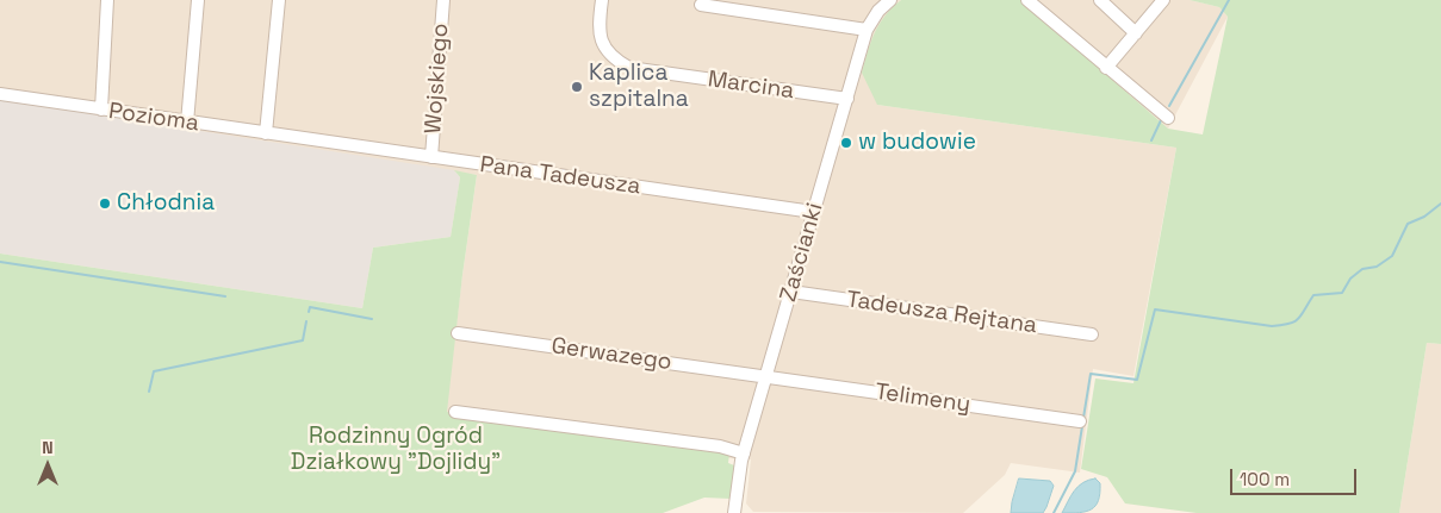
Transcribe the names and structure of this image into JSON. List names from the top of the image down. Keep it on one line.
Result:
{"streets":{"street":["Wojskiego","Marcina","Pozioma","Pana Tadeusza","Zaścianki","Tadeusza Rejtana","Gerwazego","Telimeny"]},"crossings":[["Wojskiego","Pana Tadeusza"],["Marcina","Zaścianki"],["Pozioma","Pana Tadeusza"],["Pana Tadeusza","Zaścianki"],["Zaścianki","Tadeusza Rejtana"],["Zaścianki","Gerwazego"],["Zaścianki","Telimeny"],["Gerwazego","Telimeny"]],"parks":["Rodzinny Ogród Działkowy \"Dojlidy\""],"places":["Kaplica szpitalna","w budowie","Chłodnia"],"scale_bar":"100 m","north":"top"}
